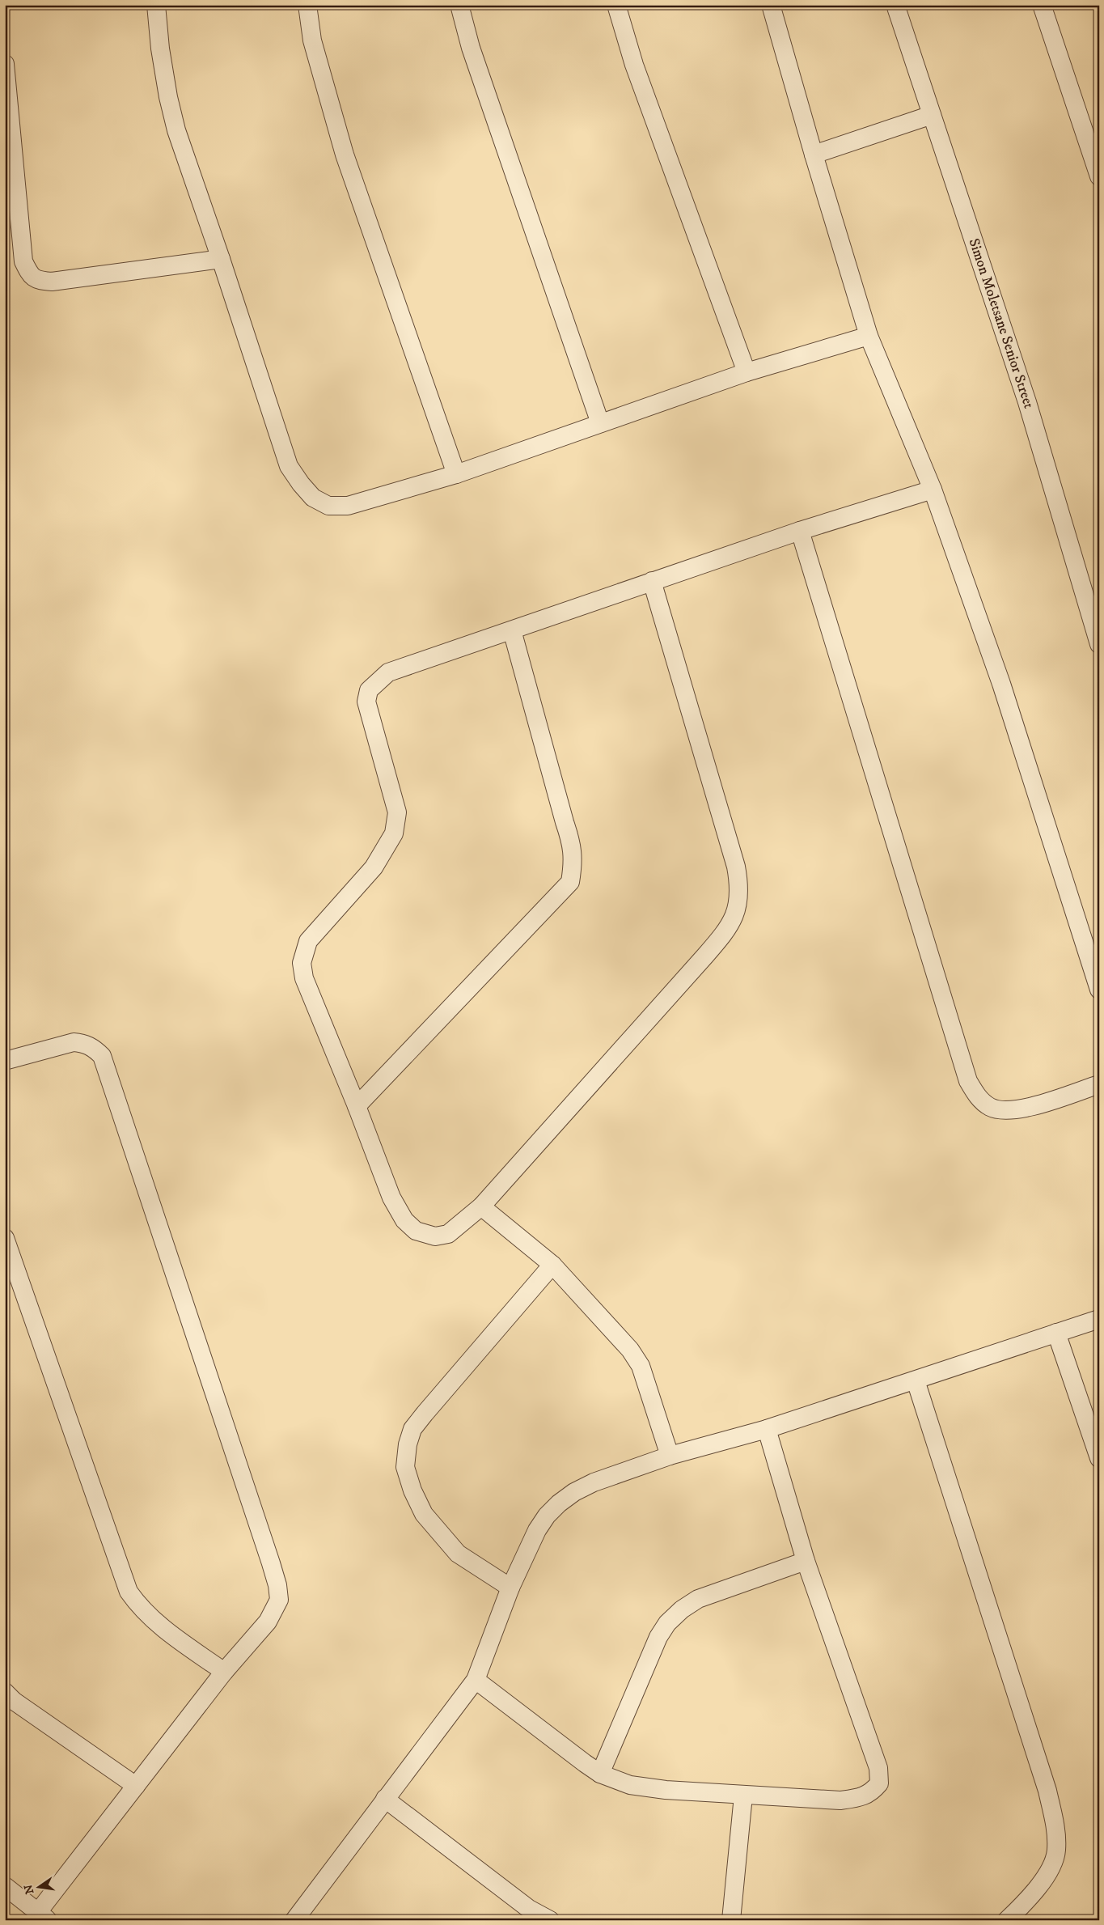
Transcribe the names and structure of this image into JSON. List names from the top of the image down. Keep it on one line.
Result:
{"streets":{"street":["Simon Moletsane Senior Street"]},"north":"left"}
